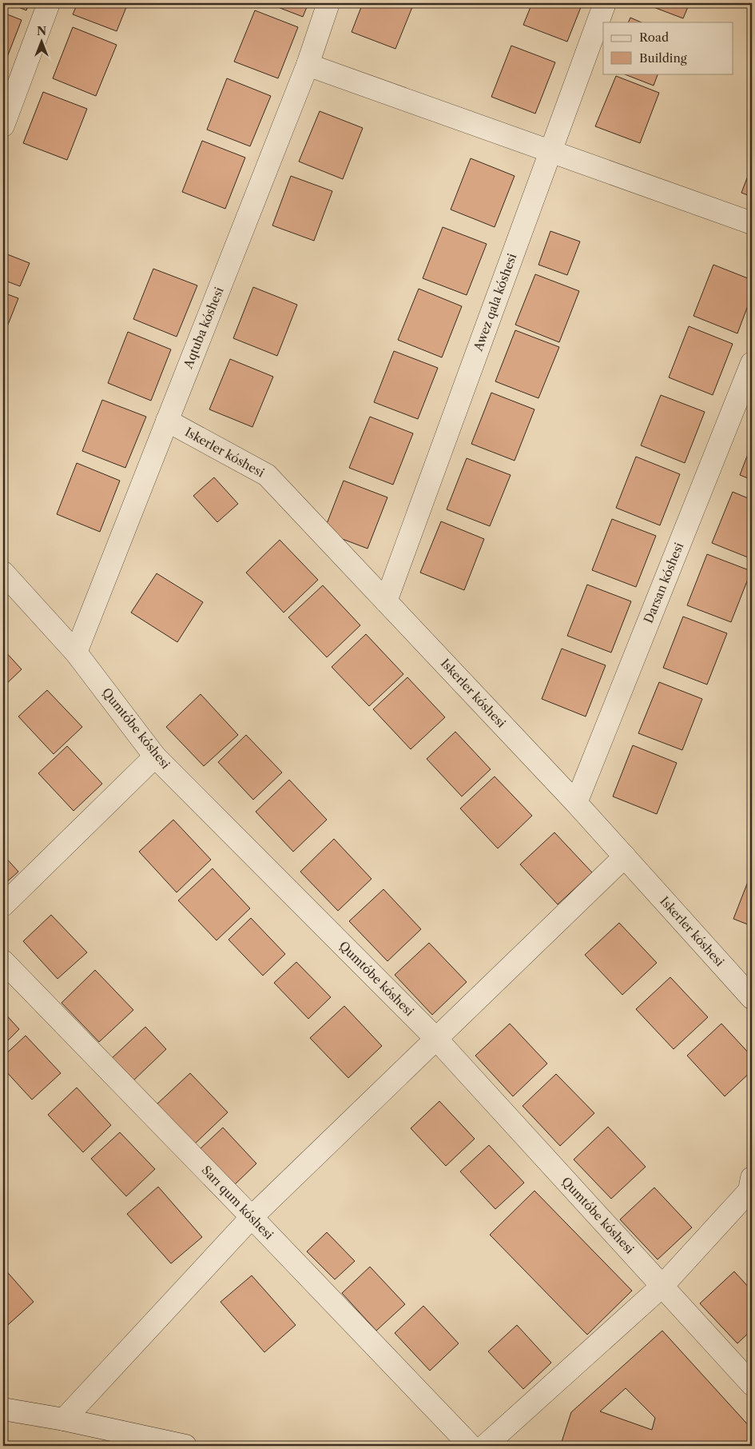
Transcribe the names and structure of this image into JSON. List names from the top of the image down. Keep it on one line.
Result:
{"streets":{"street":["Awez qala kóshesi","Aqtuba kóshesi","Iskerler kóshesi","Darsan kóshesi","Qumtóbe kóshesi","Sarı qum kóshesi"]},"crossings":[["Awez qala kóshesi","Iskerler kóshesi"],["Aqtuba kóshesi","Iskerler kóshesi"],["Aqtuba kóshesi","Qumtóbe kóshesi"],["Iskerler kóshesi","Darsan kóshesi"]],"legend":["Road","Building"],"north":"top"}
